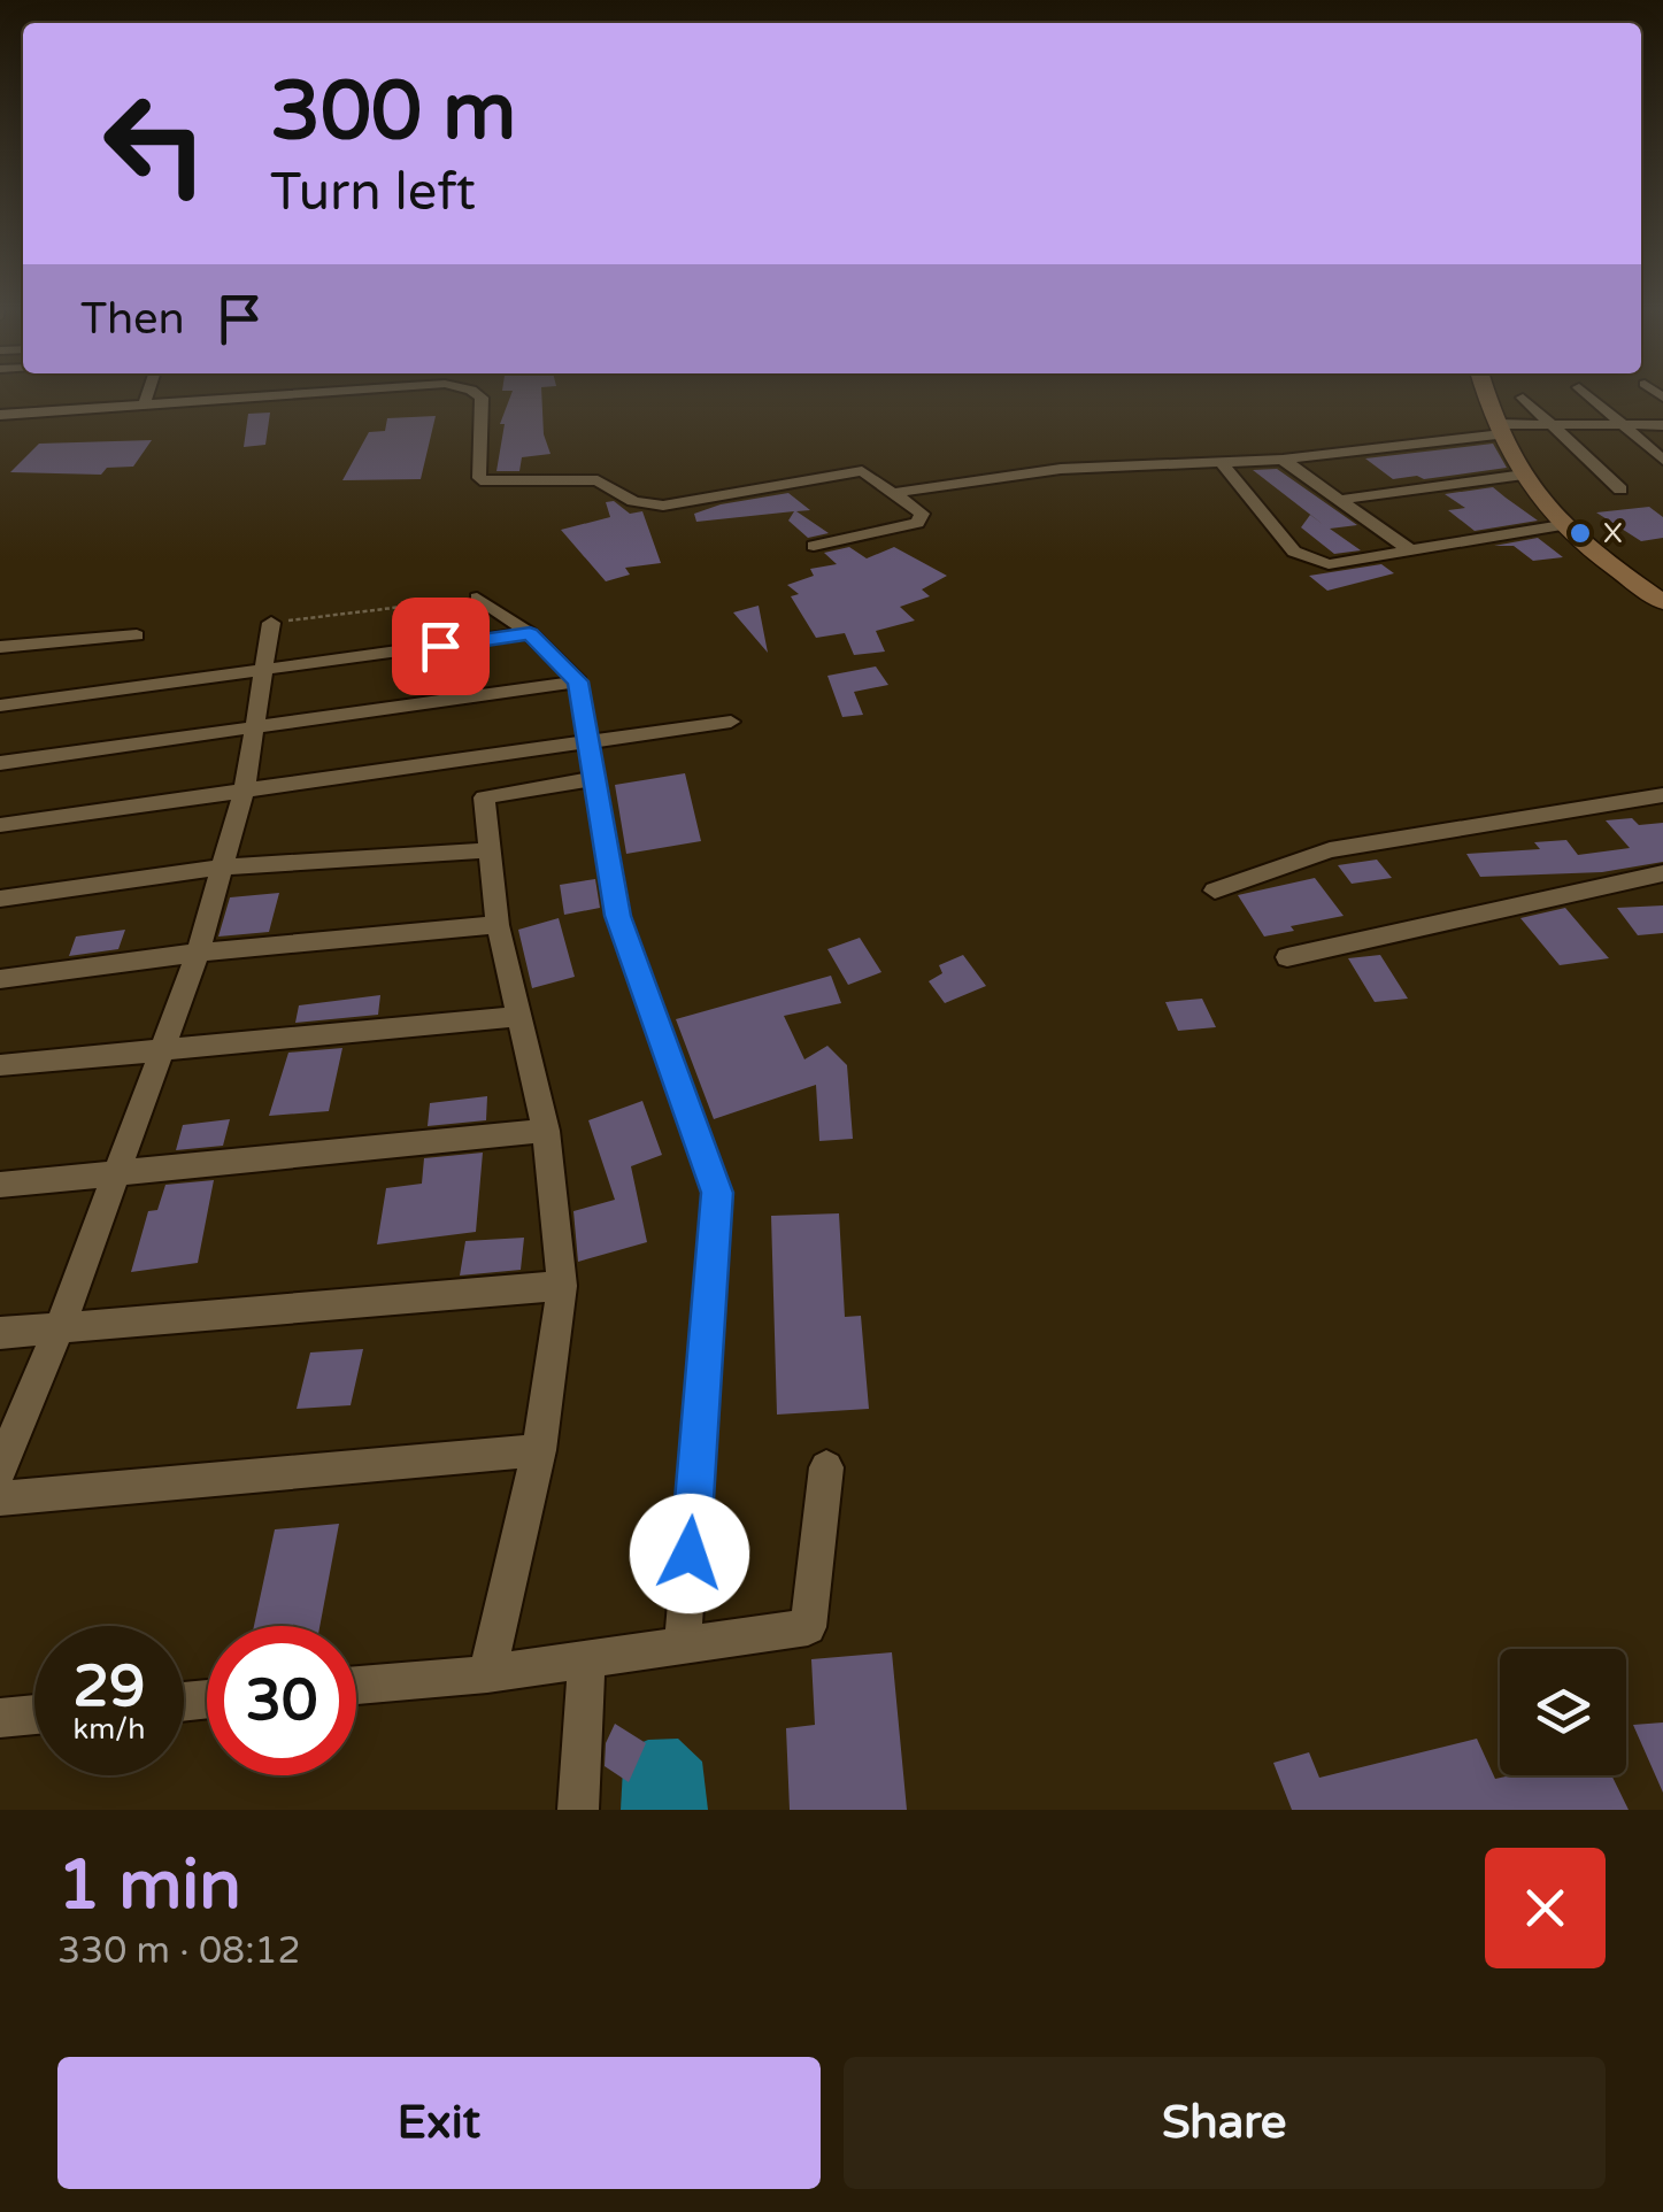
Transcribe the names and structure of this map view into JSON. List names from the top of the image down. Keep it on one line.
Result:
{"places":["X"],"page":{"turn":["300 m","Turn left"],"then":"Then","speed":"29 km/h","limit":"30","heading":["1 min","330 m · 08:12"],"buttons":["Exit","Share"]}}
